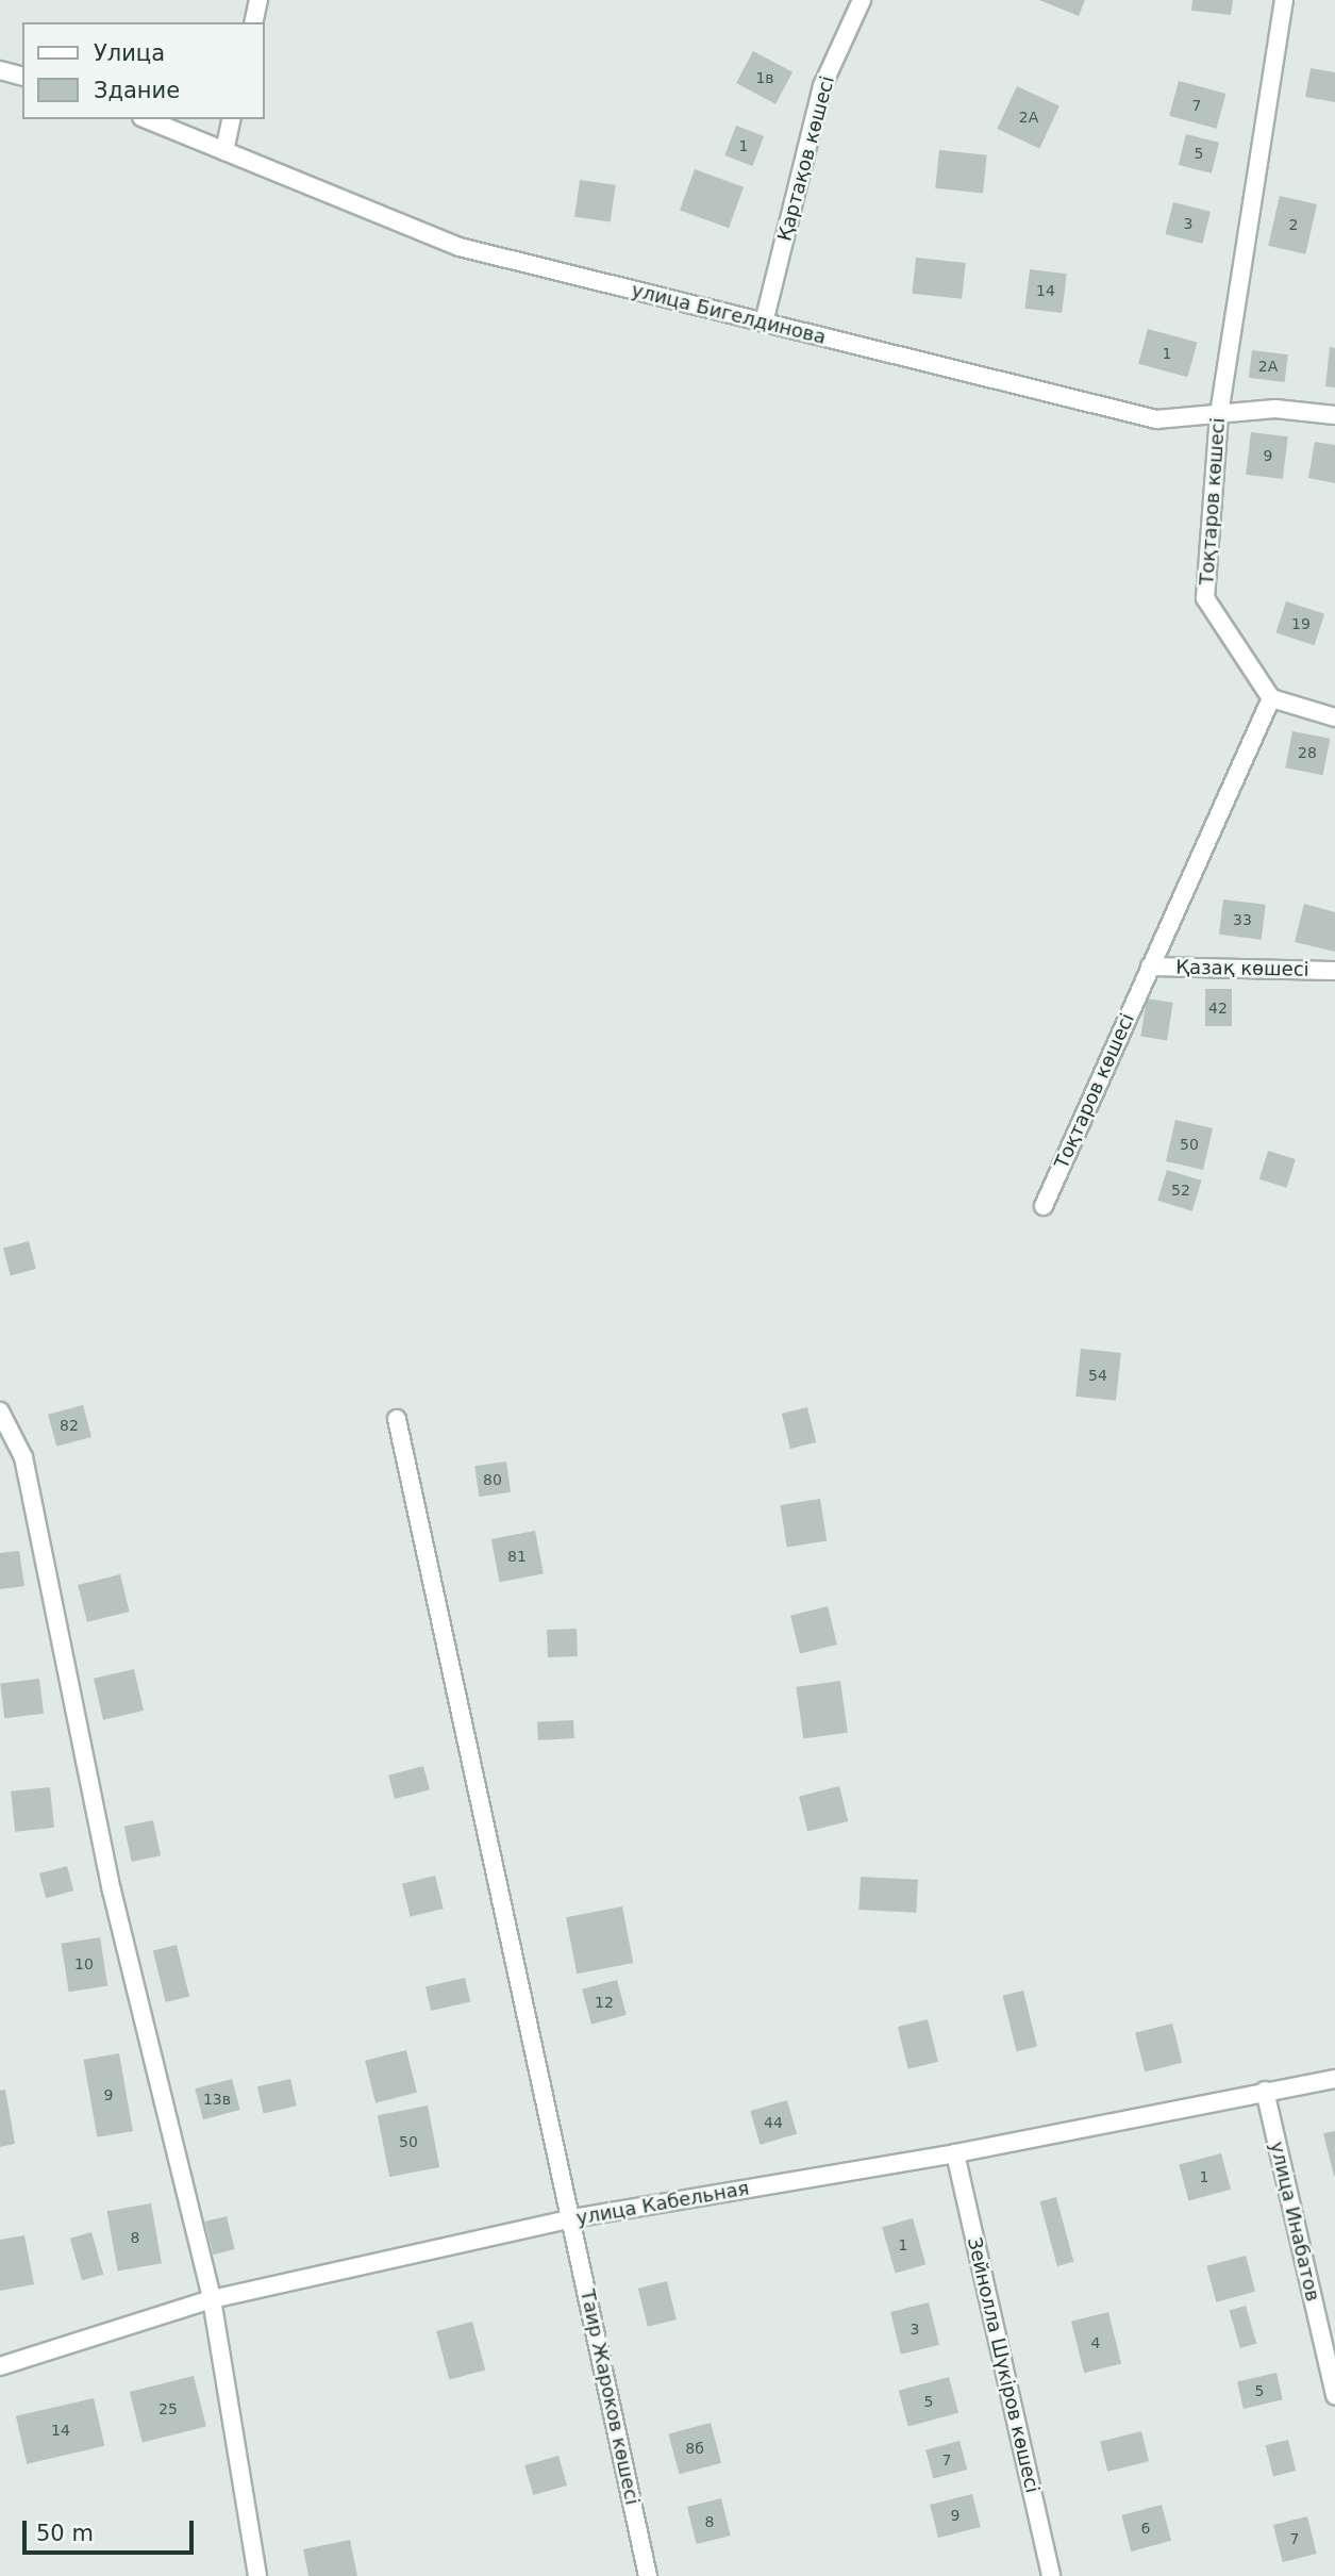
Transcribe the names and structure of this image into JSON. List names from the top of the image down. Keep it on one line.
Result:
{"streets":{"street":["Қартақов көшесі","улица Бигелдинова","Тоқтаров көшесі","Қазақ көшесі","улица Кабельная","улица Инабатов","Зейнолла Шүкіров көшесі","Таир Жароков көшесі"]},"crossings":[["Қартақов көшесі","улица Бигелдинова"],["улица Бигелдинова","Тоқтаров көшесі"],["Тоқтаров көшесі","Қазақ көшесі"],["улица Кабельная","улица Инабатов"],["улица Кабельная","Зейнолла Шүкіров көшесі"],["улица Кабельная","Таир Жароков көшесі"]],"house_numbers":["1в","7","2А","1","5","3","2","14","1","2А","9","19","28","33","42","50","52","54","82","80","81","10","12","9","13в","44","50","1","8","1","3","4","5","5","25","14","8б","7","9","8","6","7"],"legend":["Улица","Здание"],"scale_bar":"50 m"}
